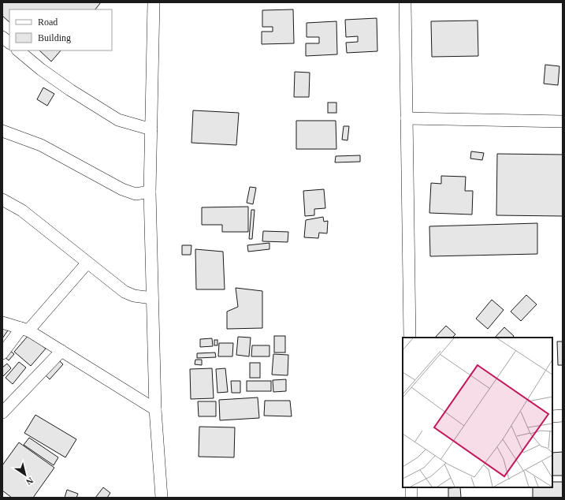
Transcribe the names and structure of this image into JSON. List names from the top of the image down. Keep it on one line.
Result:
{"legend":["Road","Building"],"north":"bottom right"}
